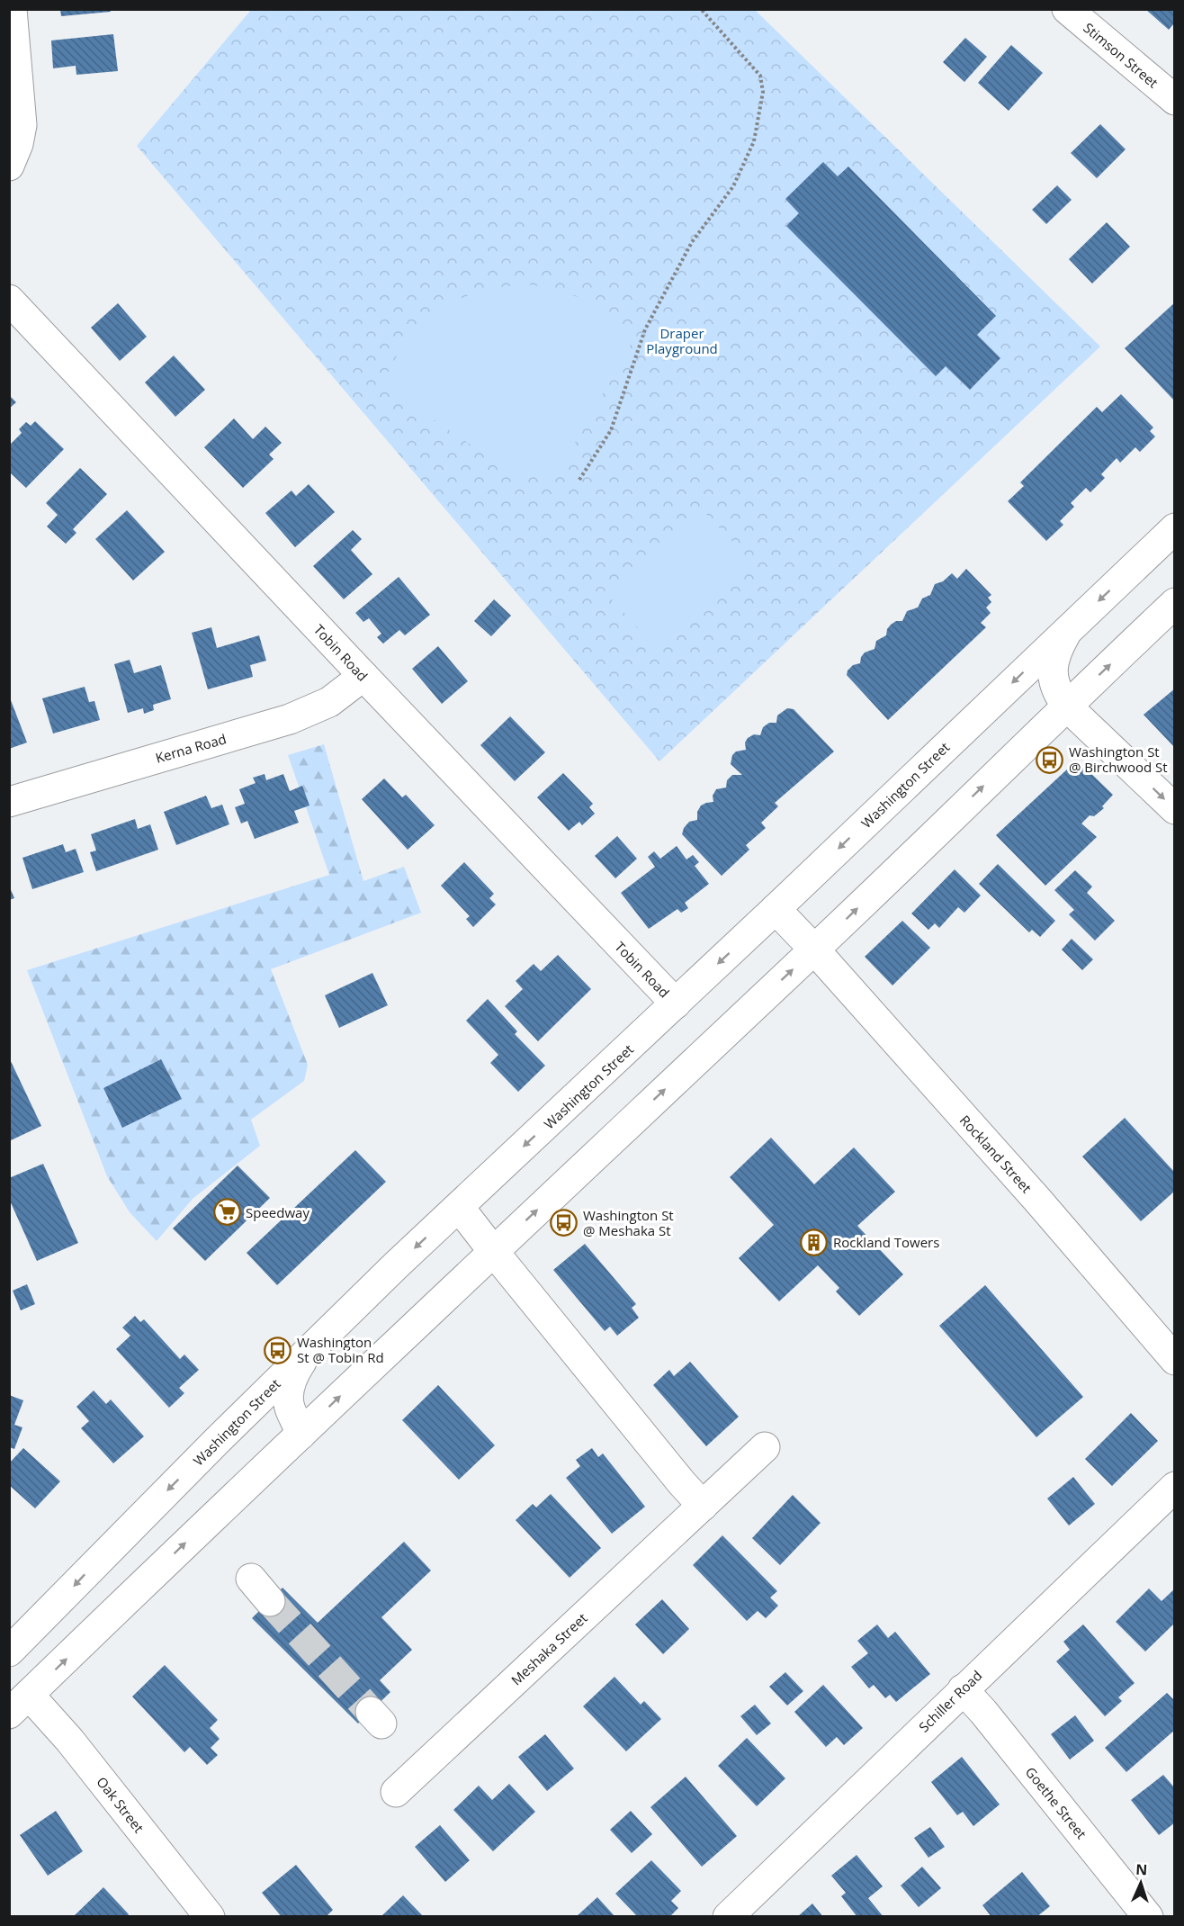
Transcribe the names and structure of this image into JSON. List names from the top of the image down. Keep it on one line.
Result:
{"streets":{"street":["Stimson Street","Tobin Road","Kerna Road","Washington Street","Rockland Street","Meshaka Street","Schiller Road","Goethe Street","Oak Street"]},"crossings":[["Tobin Road","Kerna Road"],["Tobin Road","Washington Street"],["Washington Street","Rockland Street"],["Schiller Road","Goethe Street"]],"parks":["Draper Playground"],"places":{"bus stop":["Washington St @ Birchwood St","Washington St @ Meshaka St","Washington St @ Tobin Rd"],"supermarket":["Speedway"],"building":["Rockland Towers"]},"north":"top"}
